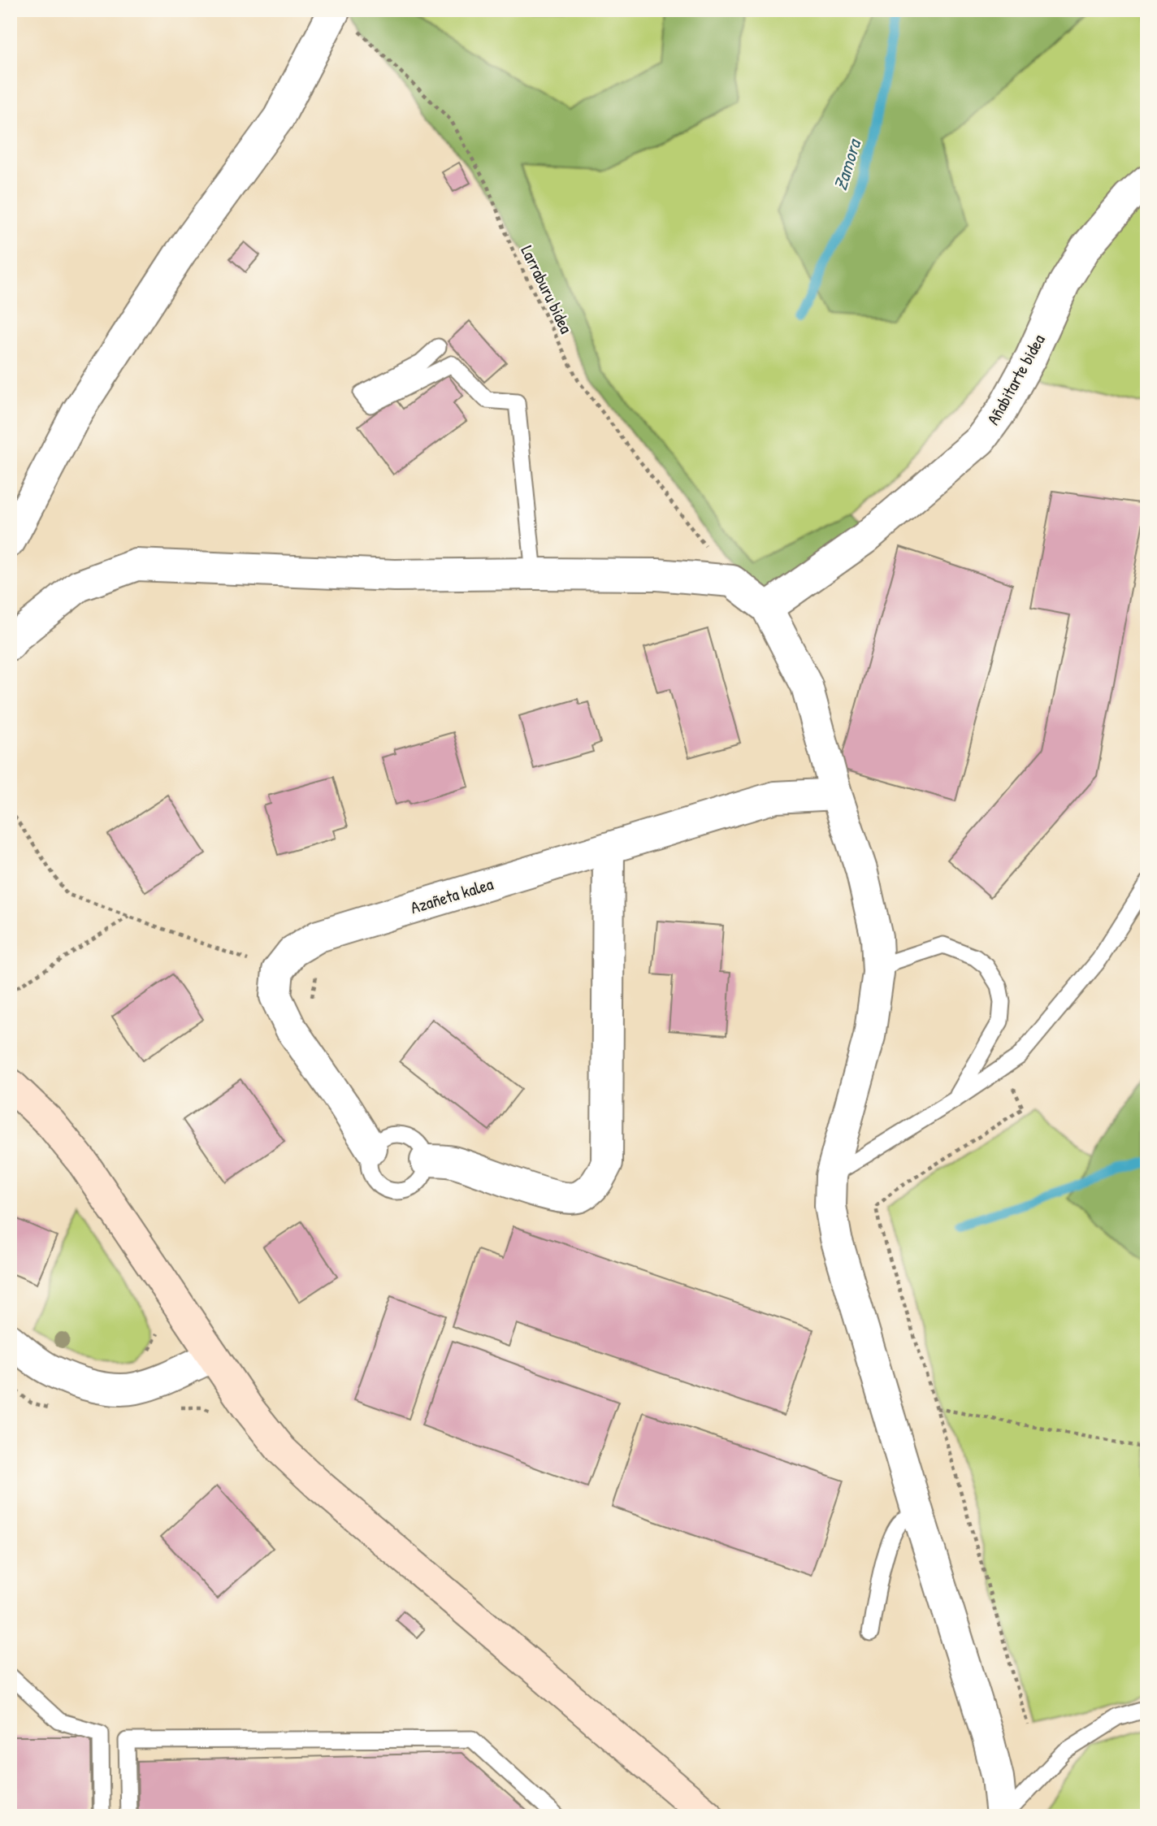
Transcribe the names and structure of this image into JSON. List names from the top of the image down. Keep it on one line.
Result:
{"streets":{"street":["Añabitarte bidea","Azañeta kalea"],"path":["Larraburu bidea"]},"water":["Zamora"]}
